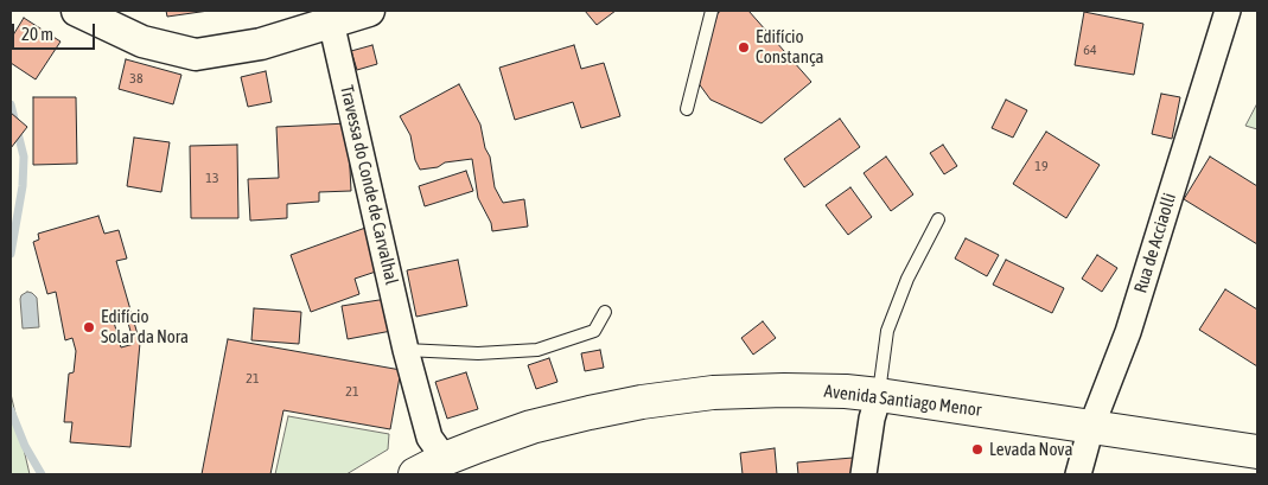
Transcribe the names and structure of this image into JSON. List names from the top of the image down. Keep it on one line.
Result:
{"streets":{"main road":["Avenida Santiago Menor"],"street":["Travessa do Conde de Carvalhal","Rua de Acciaolli"]},"crossings":[["Travessa do Conde de Carvalhal","Avenida Santiago Menor"],["Rua de Acciaolli","Avenida Santiago Menor"]],"places":["Edifício Constança","Edifício Solar da Nora","Levada Nova"],"house_numbers":["64","38","19","13","21","21"],"scale_bar":"20 m"}
